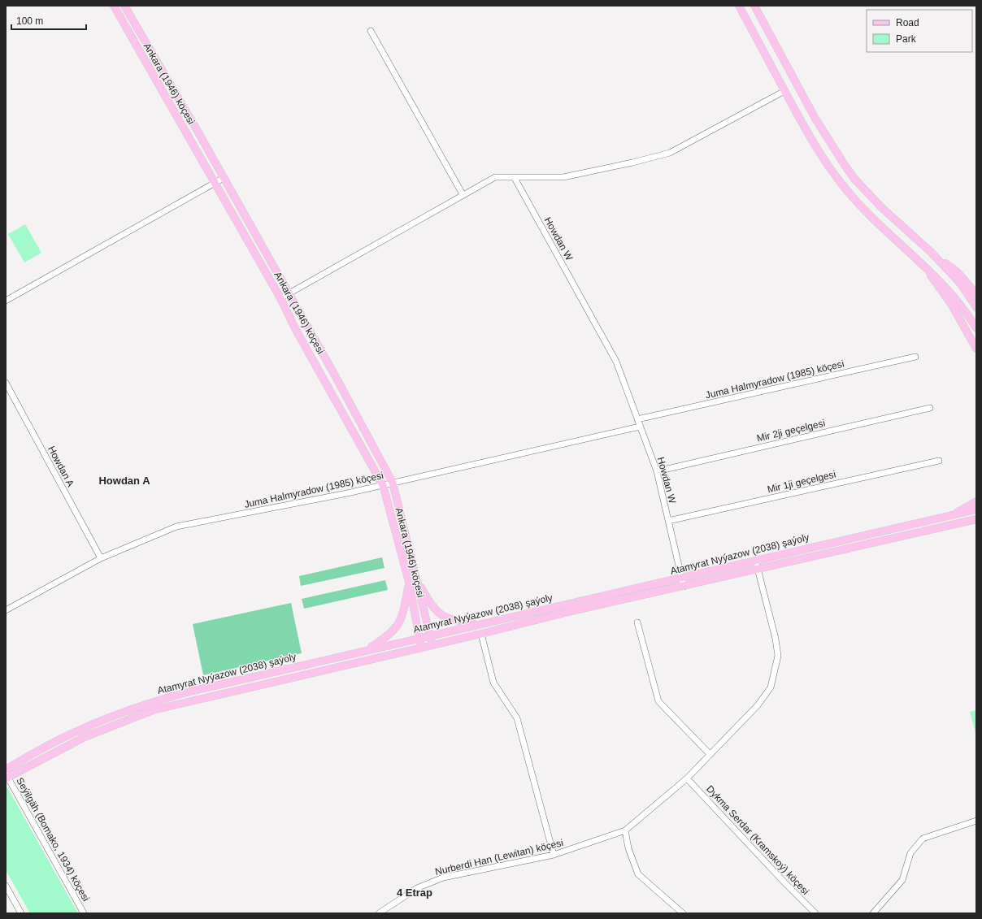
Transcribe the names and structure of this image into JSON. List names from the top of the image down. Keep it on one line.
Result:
{"streets":{"main road":["Ankara (1946) köçesi","Atamyrat Nyýazow (2038) şaýoly"],"street":["Howdan W","Juma Halmyradow (1985) köçesi","Mir 2ji geçelgesi","Howdan A","Mir 1ji geçelgesi","Seýilgäh (Bomako, 1934) köçesi","Dykma Serdar (Kramskoý) köçesi","Nurberdi Han (Lewitan) köçesi"]},"crossings":[["Ankara (1946) köçesi","Juma Halmyradow (1985) köçesi"],["Ankara (1946) köçesi","Atamyrat Nyýazow (2038) şaýoly"],["Howdan W","Juma Halmyradow (1985) köçesi"],["Howdan W","Mir 2ji geçelgesi"],["Howdan W","Mir 1ji geçelgesi"],["Howdan W","Atamyrat Nyýazow (2038) şaýoly"],["Juma Halmyradow (1985) köçesi","Howdan A"],["Atamyrat Nyýazow (2038) şaýoly","Seýilgäh (Bomako, 1934) köçesi"],["Atamyrat Nyýazow (2038) şaýoly","Nurberdi Han (Lewitan) köçesi"],["Dykma Serdar (Kramskoý) köçesi","Nurberdi Han (Lewitan) köçesi"]],"districts":["Howdan A","4 Etrap"],"legend":["Road","Park"],"scale_bar":"100 m"}
